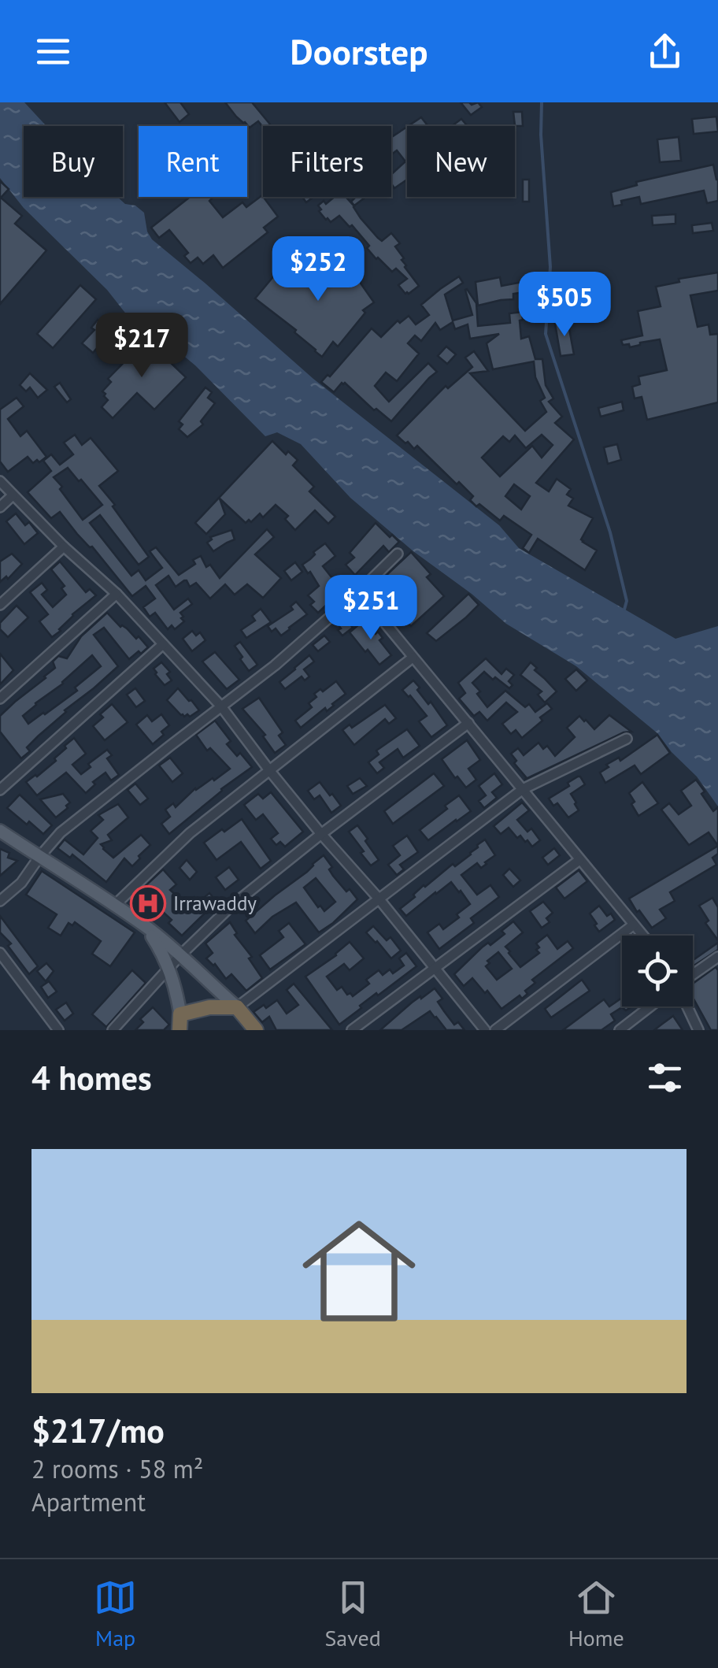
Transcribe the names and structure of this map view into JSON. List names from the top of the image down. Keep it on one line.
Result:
{"places":{"hospital":["Irrawaddy"]},"page":{"header":"Doorstep","chip":["Buy","Rent","Filters","New"],"price":["$252","$505","$217","$251"],"heading":"4 homes","list":[{"name":"$217/mo","note":"2 rooms · 58 m² · Apartment"}],"tabs":["Map","Saved","Home"]}}
